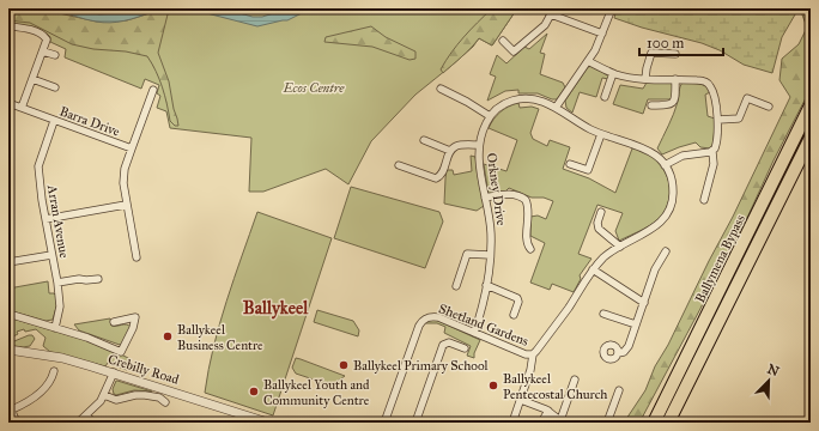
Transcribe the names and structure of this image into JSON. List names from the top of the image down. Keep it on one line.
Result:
{"streets":{"highway":["Ballymena Bypass"],"street":["Barra Drive","Orkney Drive","Arran Avenue","Shetland Gardens","Crebilly Road"]},"crossings":[["Barra Drive","Arran Avenue"],["Orkney Drive","Shetland Gardens"]],"districts":["Ballykeel"],"parks":["Ecos Centre"],"places":["Ballykeel Business Centre","Ballykeel Primary School","Ballykeel Pentecostal Church","Ballykeel Youth and Community Centre"],"scale_bar":"100 m","north":"top right"}
